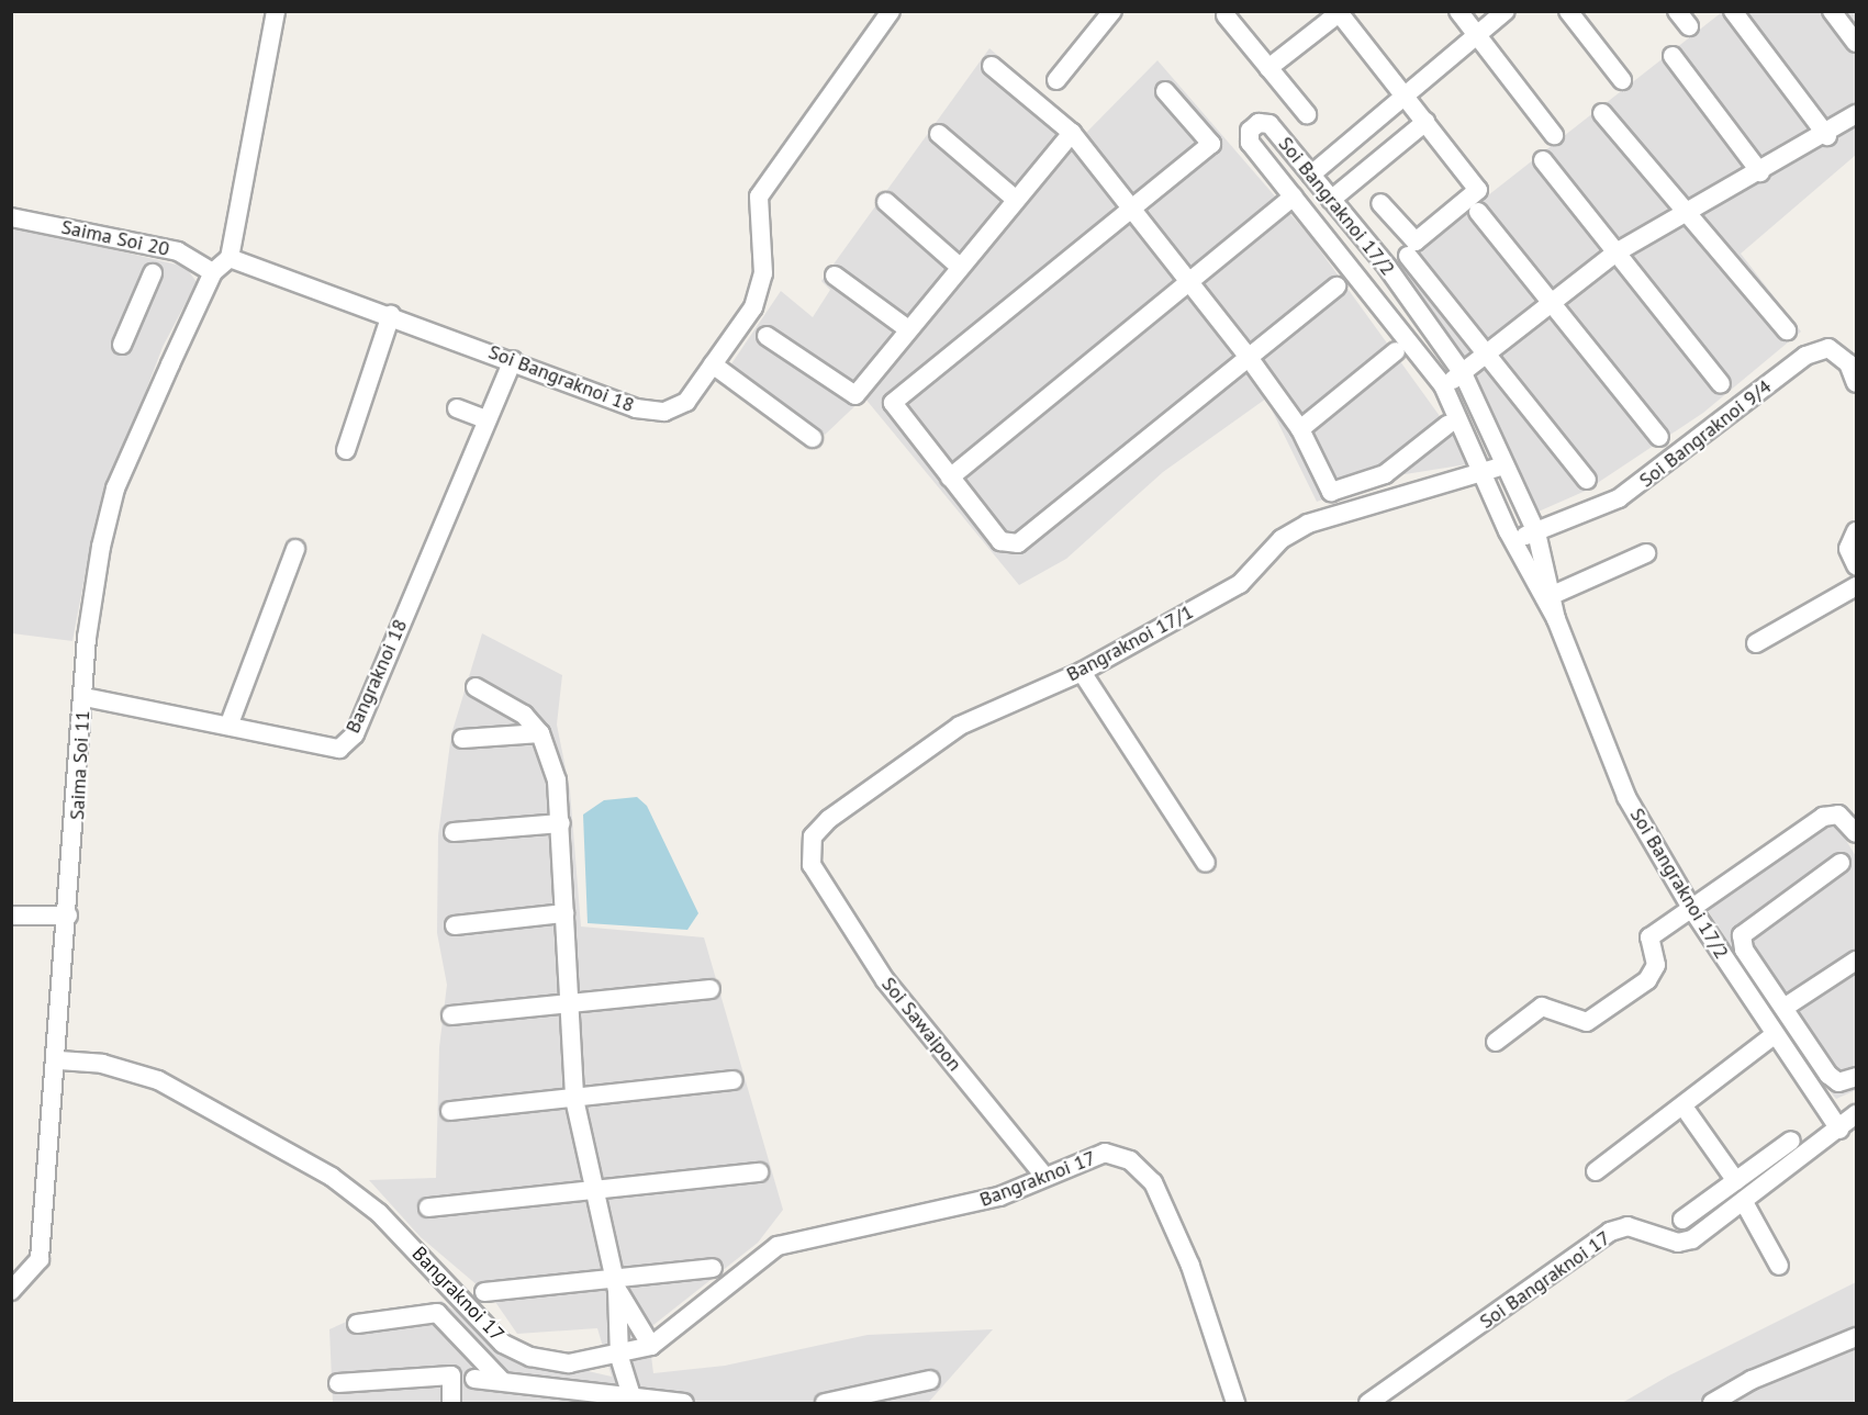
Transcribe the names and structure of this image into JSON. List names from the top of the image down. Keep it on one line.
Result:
{"streets":{"street":["Soi Bangraknoi 17/2","Saima Soi 20","Soi Bangraknoi 18","Soi Bangraknoi 9/4","Bangraknoi 17/1","Bangraknoi 18","Saima Soi 11","Soi Sawaipon","Bangraknoi 17","Soi Bangraknoi 17"]},"crossings":[["Soi Bangraknoi 17/2","Soi Bangraknoi 9/4"],["Soi Bangraknoi 17/2","Bangraknoi 17/1"],["Soi Bangraknoi 17/2","Soi Bangraknoi 17"],["Saima Soi 20","Saima Soi 11"],["Soi Bangraknoi 18","Bangraknoi 18"],["Soi Bangraknoi 18","Saima Soi 11"],["Bangraknoi 17/1","Soi Sawaipon"],["Bangraknoi 18","Saima Soi 11"],["Saima Soi 11","Bangraknoi 17"],["Soi Sawaipon","Bangraknoi 17"]]}
